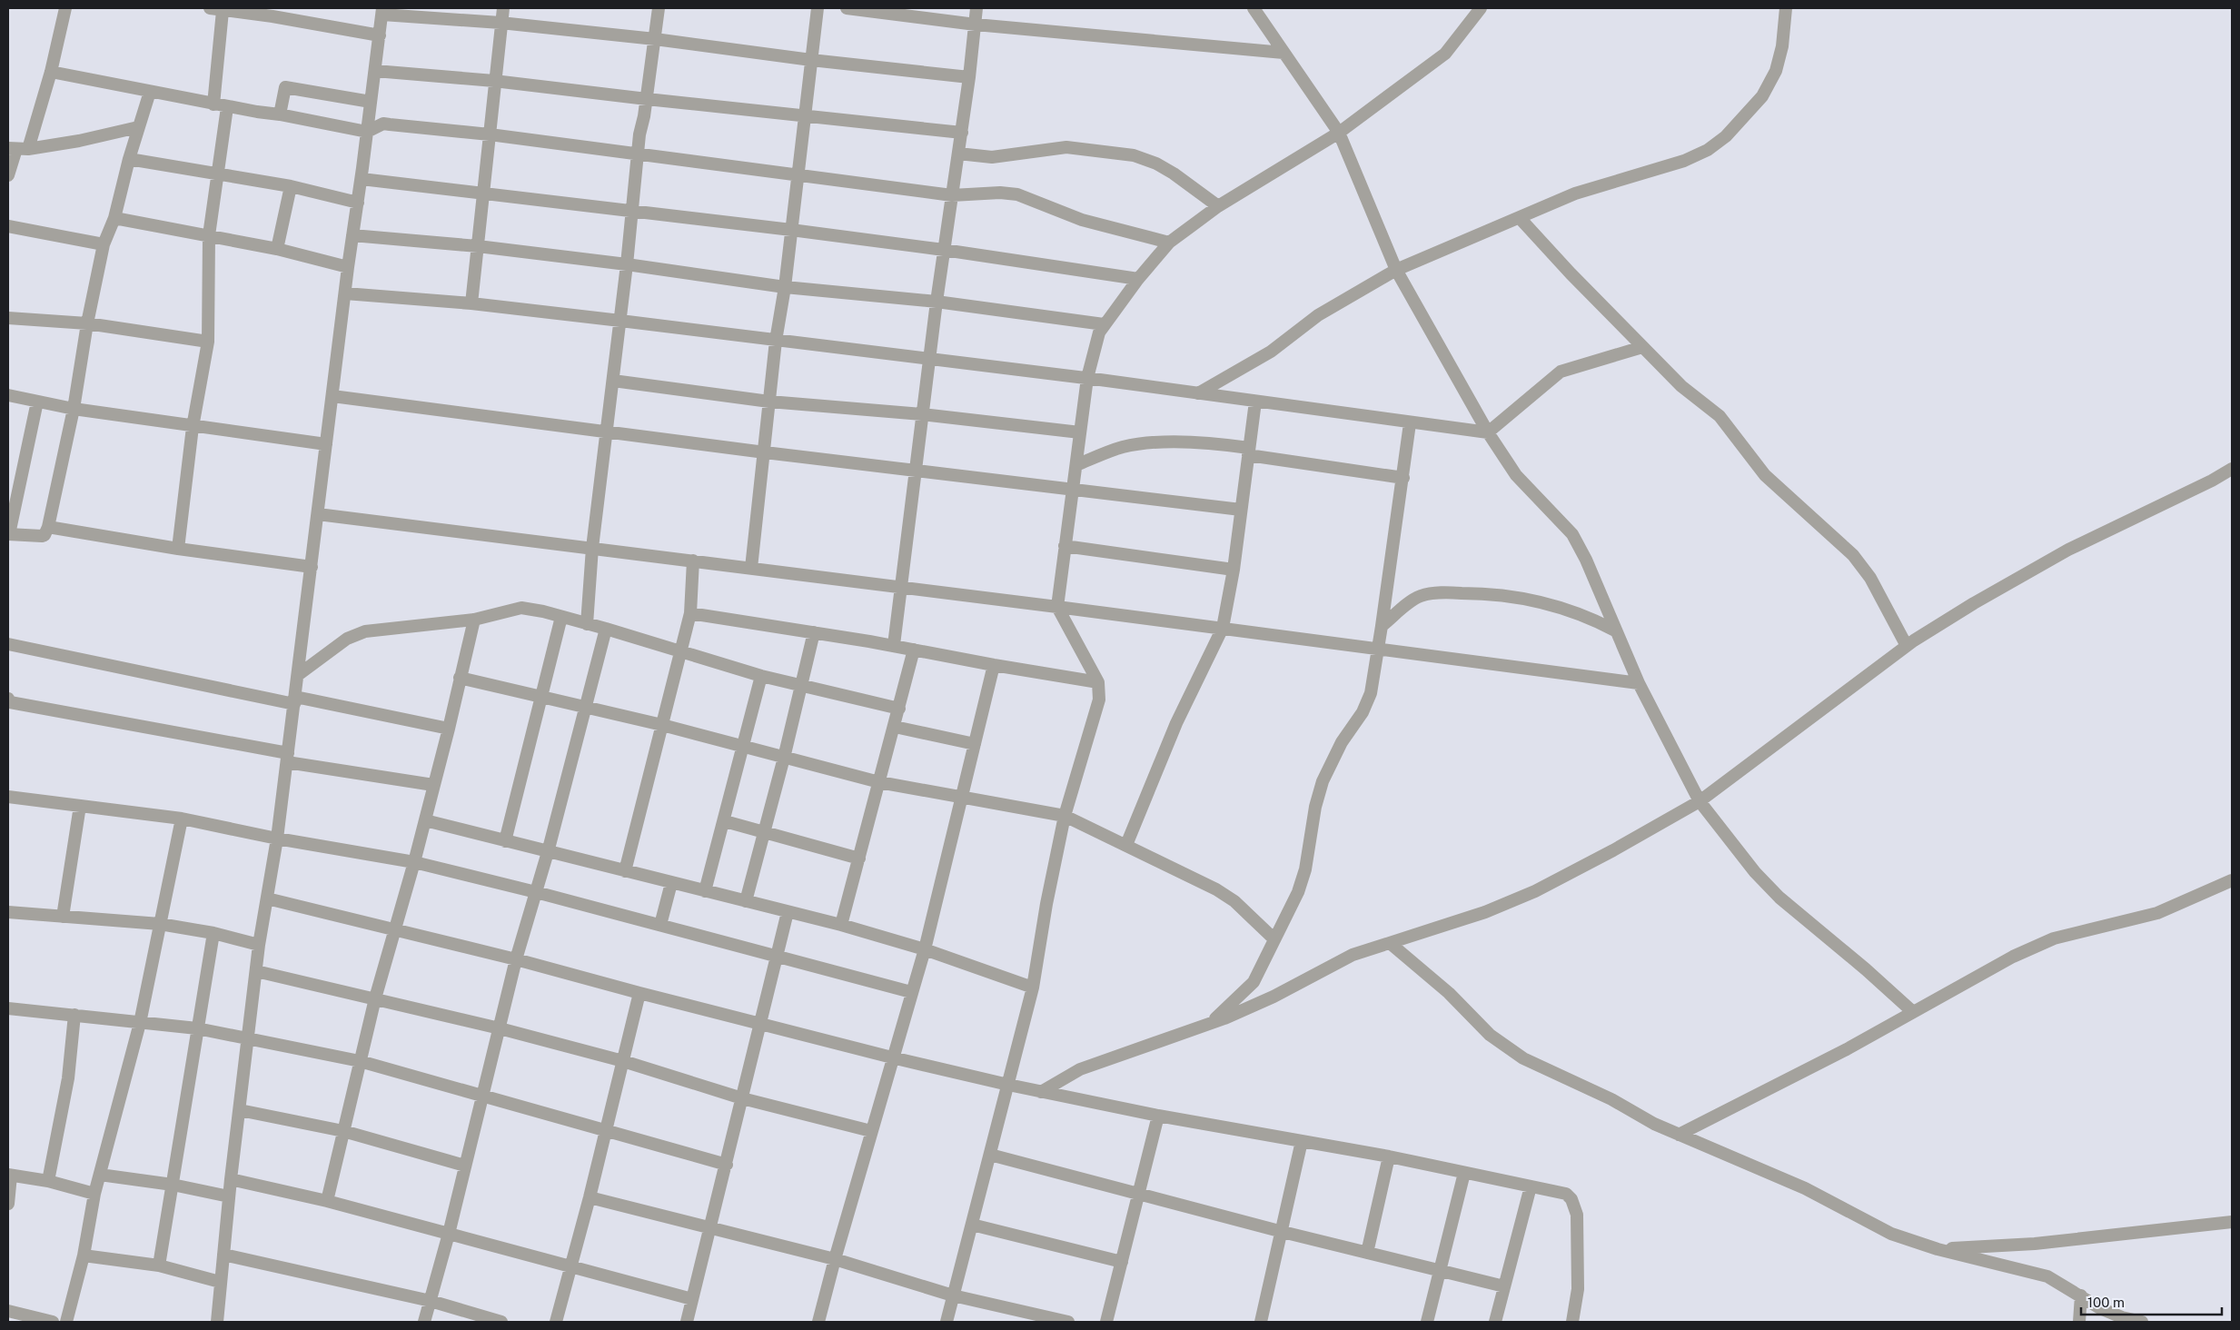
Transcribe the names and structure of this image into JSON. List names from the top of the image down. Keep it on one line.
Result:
{"scale_bar":"100 m"}
